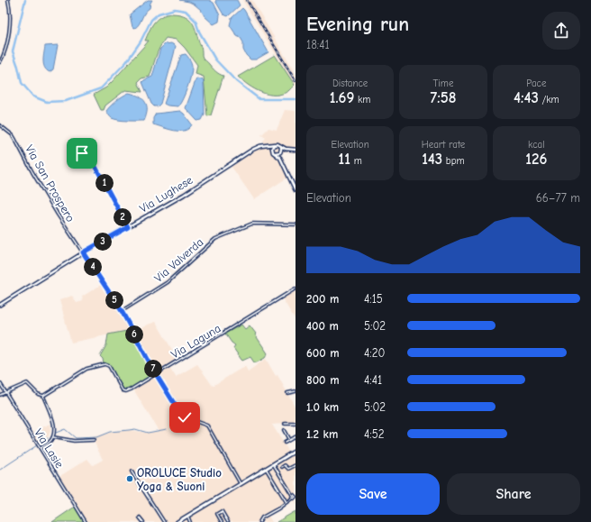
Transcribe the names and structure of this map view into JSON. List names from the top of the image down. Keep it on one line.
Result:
{"streets":{"main road":["Via Lughese"],"street":["Via San Prospero","Via Valverda","Via Laguna","Via Lasie"]},"crossings":[["Via San Prospero","Via Lughese"]],"places":["OROLUCE Studio Yoga & Suoni"],"page":{"heading":["Evening run","18:41"],"stats":[["Distance","1.69 km"],["Time","7:58"],["Pace","4:43 /km"],["Elevation","11 m"],["Heart rate","143 bpm"],["kcal","126"]],"pins":["1","2","3","4","5","6","7"],"chart":["Elevation","66–77 m"],"list":[{"name":"200 m","note":"4:15"},{"name":"400 m","note":"5:02"},{"name":"600 m","note":"4:20"},{"name":"800 m","note":"4:41"},{"name":"1.0 km","note":"5:02"},{"name":"1.2 km","note":"4:52"}],"buttons":["Save","Share"]}}
